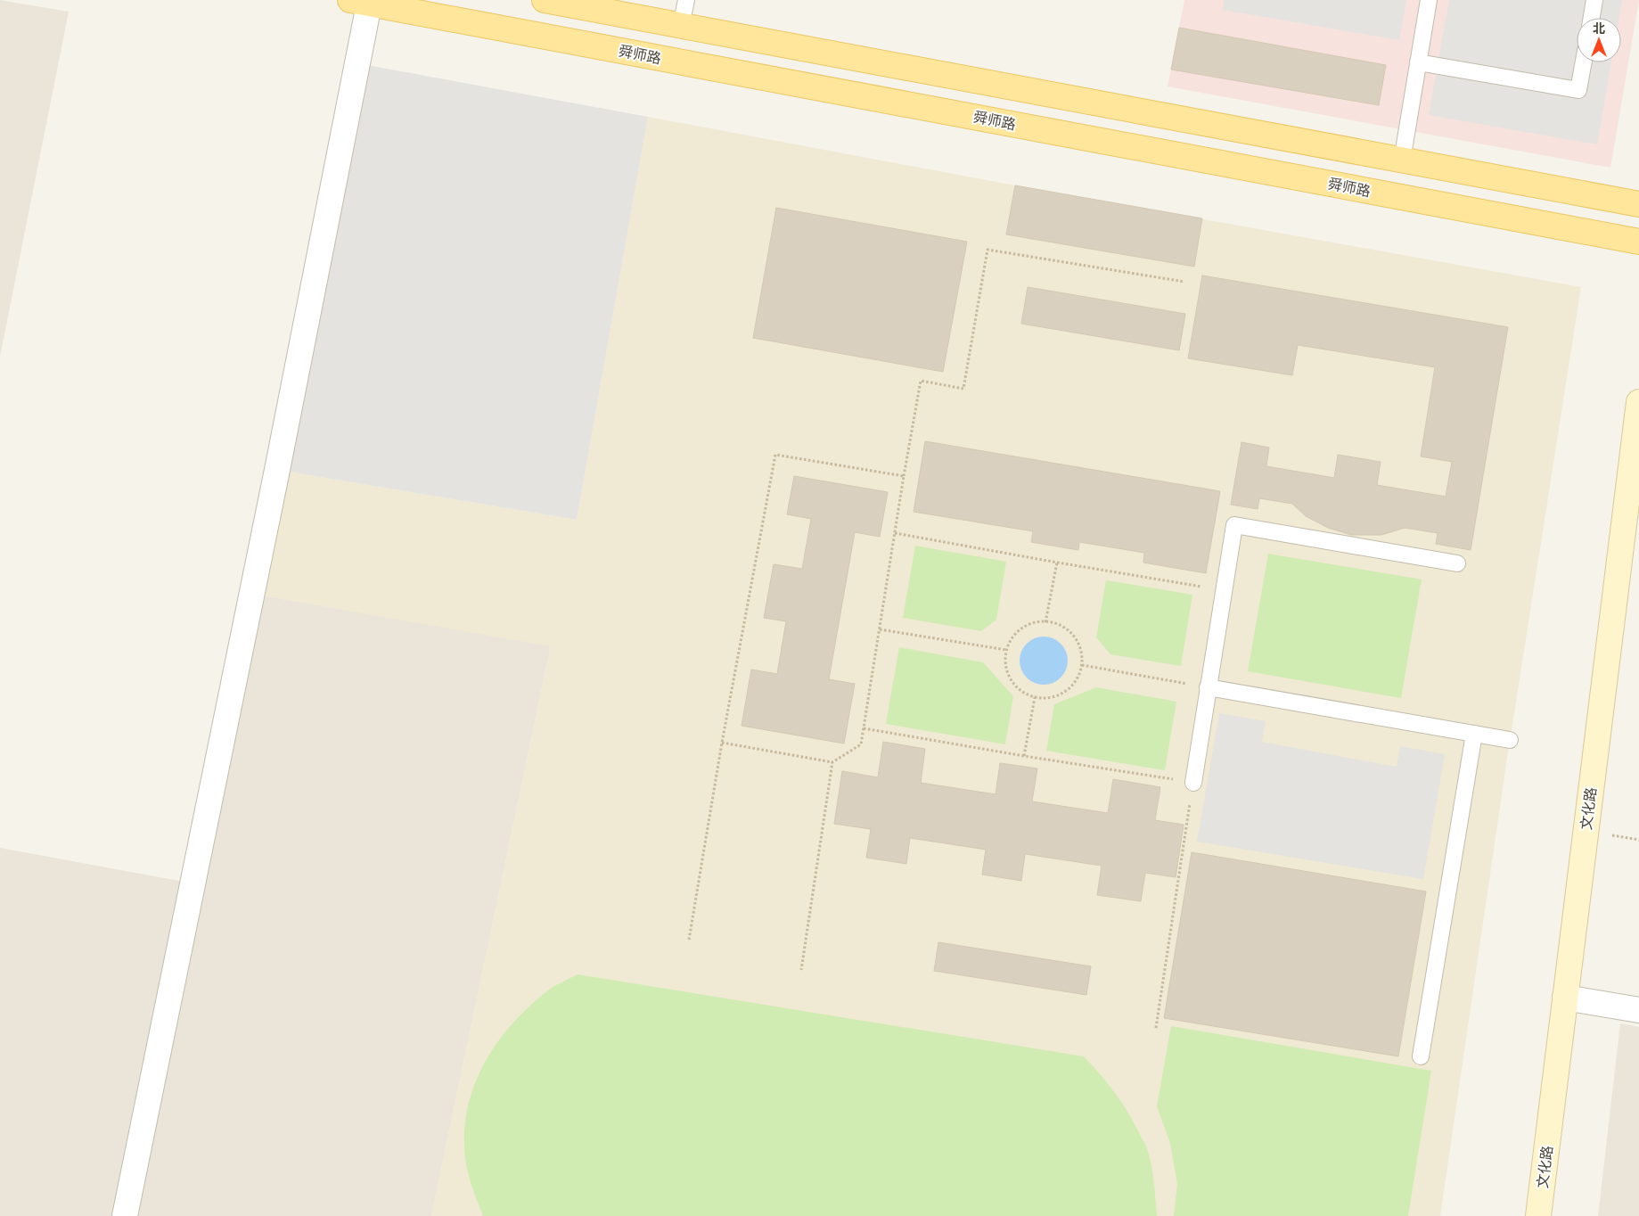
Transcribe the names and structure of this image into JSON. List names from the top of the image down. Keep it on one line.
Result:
{"streets":{"main road":["舜师路","文化路"]},"north":"top"}
